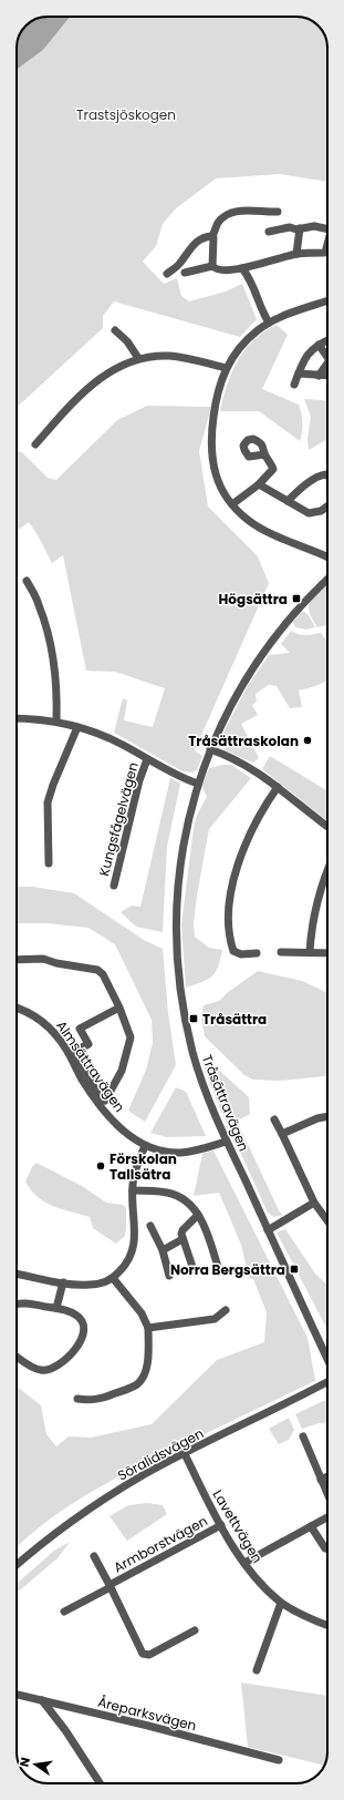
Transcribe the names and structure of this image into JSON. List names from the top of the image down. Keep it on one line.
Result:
{"streets":{"street":["Kungsfågelvägen","Almsättravägen","Tråsättravägen","Söralidsvägen","Lavettvägen","Armborstvägen","Åreparksvägen"]},"crossings":[["Almsättravägen","Tråsättravägen"],["Söralidsvägen","Lavettvägen"],["Lavettvägen","Armborstvägen"]],"parks":["Trastsjöskogen"],"places":{"transit":["Högsättra","Tråsättra","Norra Bergsättra"],"other":["Tråsättraskolan","Förskolan Tallsätra"]},"north":"left"}
